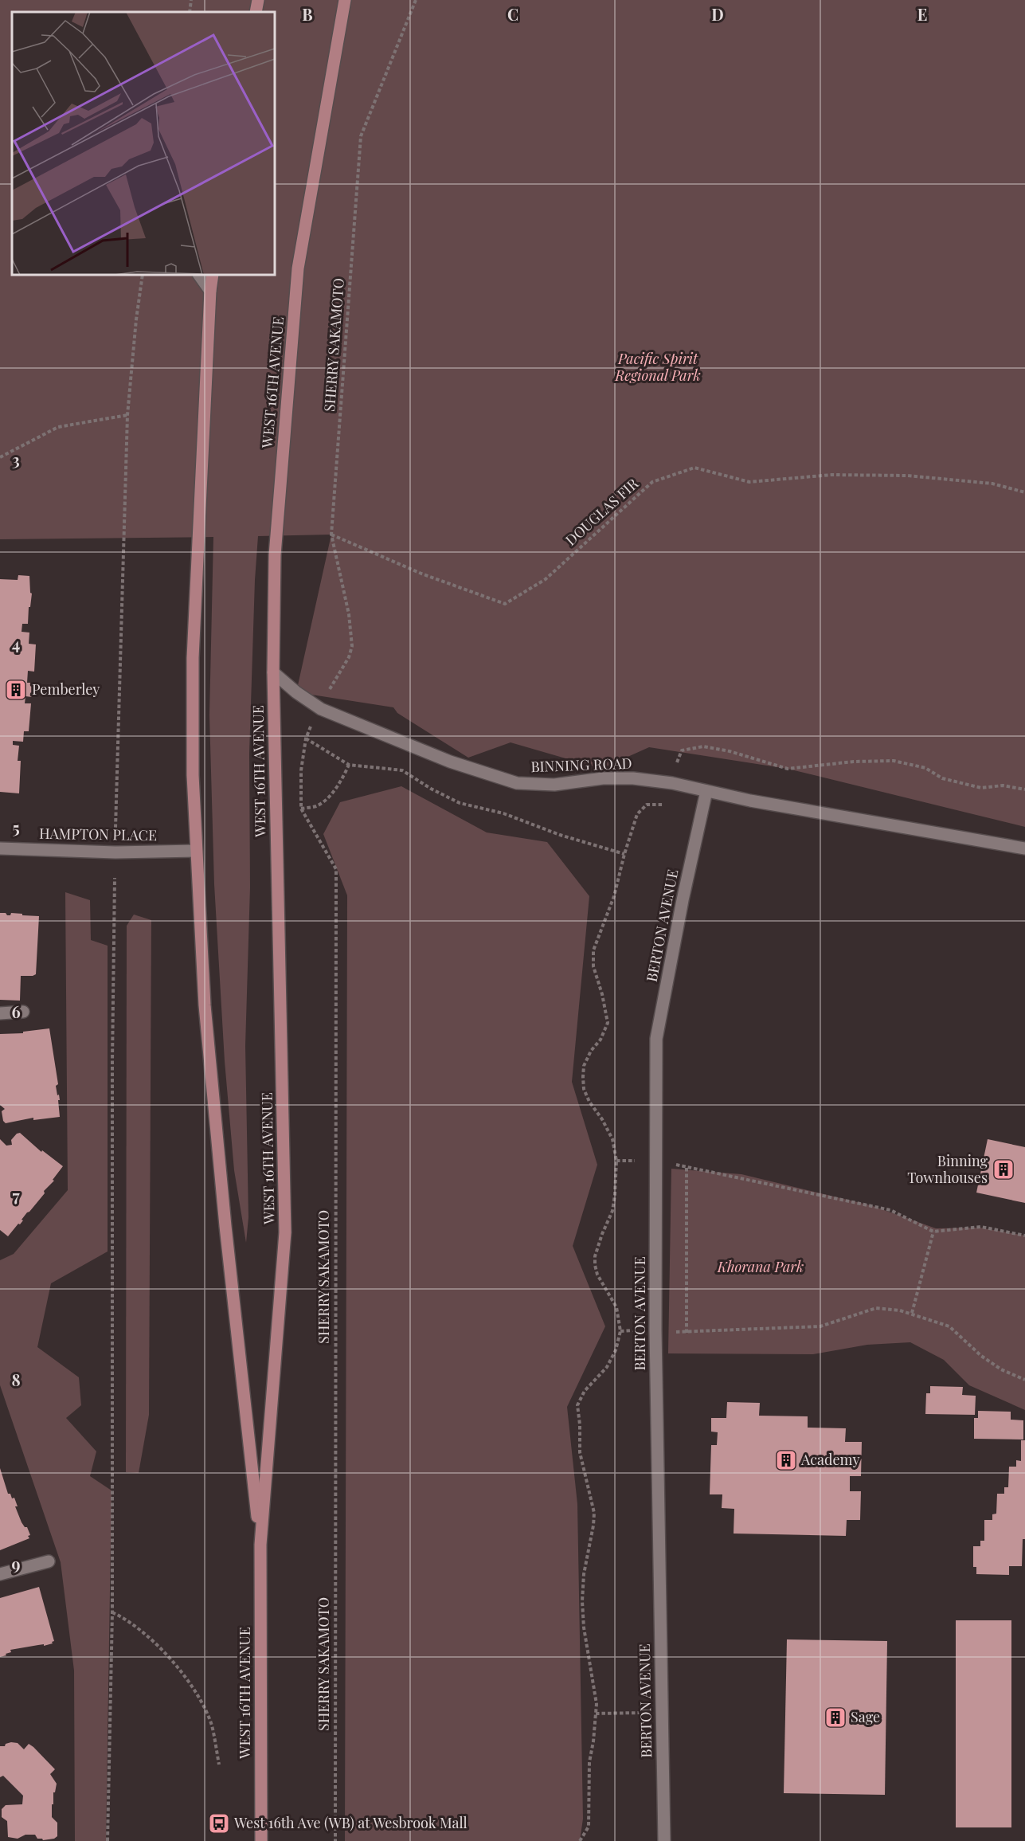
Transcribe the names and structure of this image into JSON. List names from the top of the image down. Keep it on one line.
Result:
{"streets":{"main road":["WEST 16TH AVENUE"],"street":["BINNING ROAD","HAMPTON PLACE","BERTON AVENUE"],"path":["SHERRY SAKAMOTO","DOUGLAS FIR"]},"crossings":[["SHERRY SAKAMOTO","DOUGLAS FIR"],["WEST 16TH AVENUE","BINNING ROAD"],["WEST 16TH AVENUE","HAMPTON PLACE"],["BINNING ROAD","BERTON AVENUE"]],"parks":["Pacific Spirit Regional Park","Khorana Park"],"places":{"building":["Pemberley","Binning Townhouses","Academy","Sage"],"bus stop":["West 16th Ave (WB) at Wesbrook Mall"]},"grid":{"columns":["B","C","D","E"],"rows":["3","4","5","6","7","8","9"]}}
